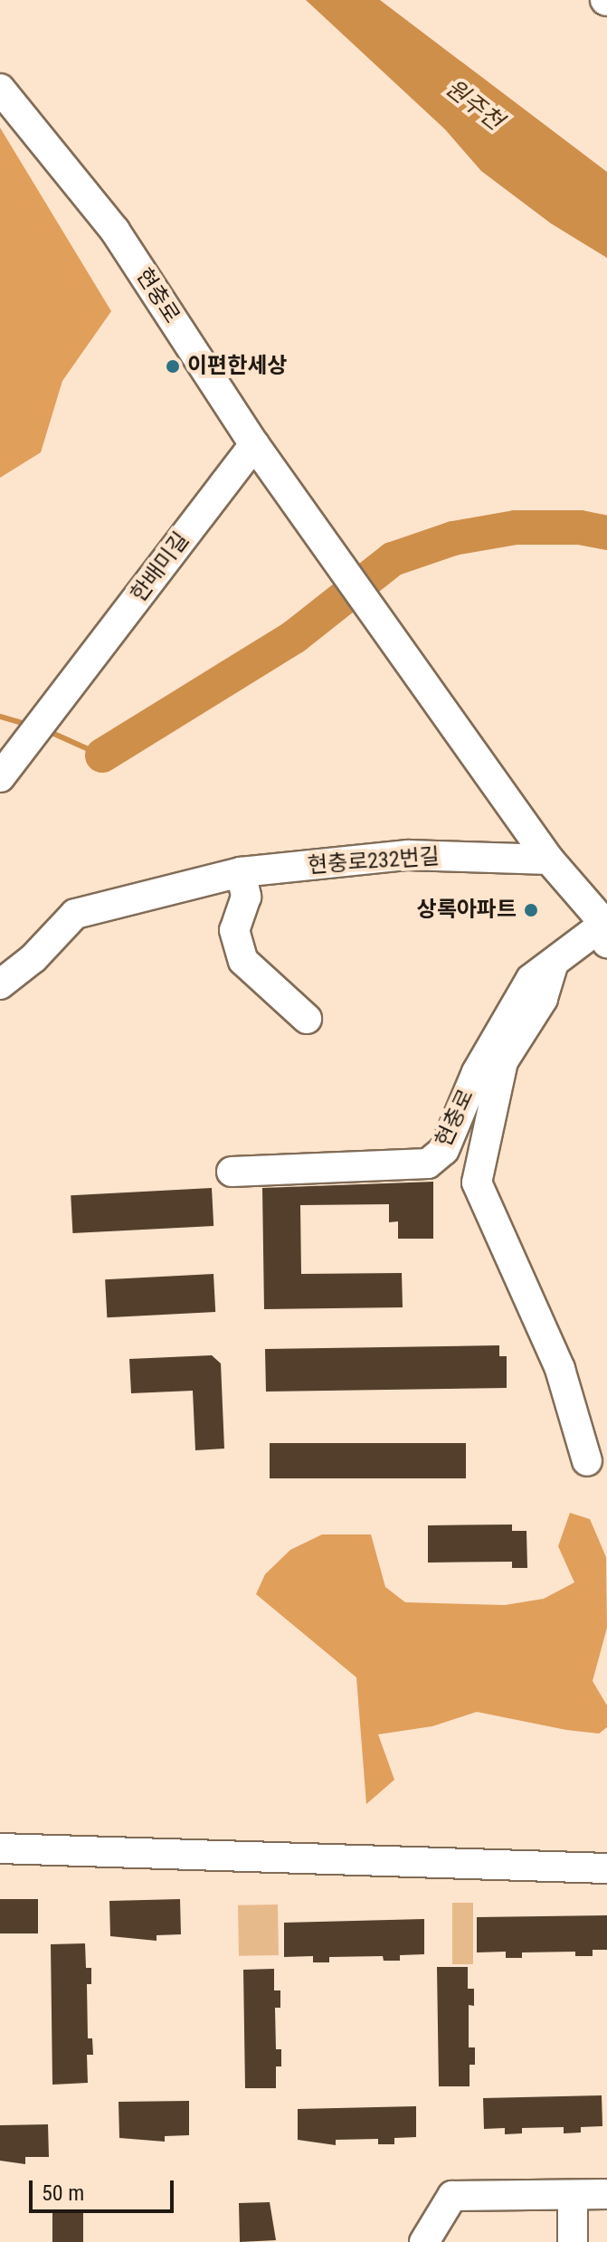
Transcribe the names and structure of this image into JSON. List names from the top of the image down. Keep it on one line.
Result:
{"streets":{"street":["현충로","한배미길","현충로232번길"]},"crossings":[["현충로","한배미길"],["현충로","현충로232번길"]],"water":["원주천"],"places":["이편한세상","상록아파트"],"scale_bar":"50 m"}
